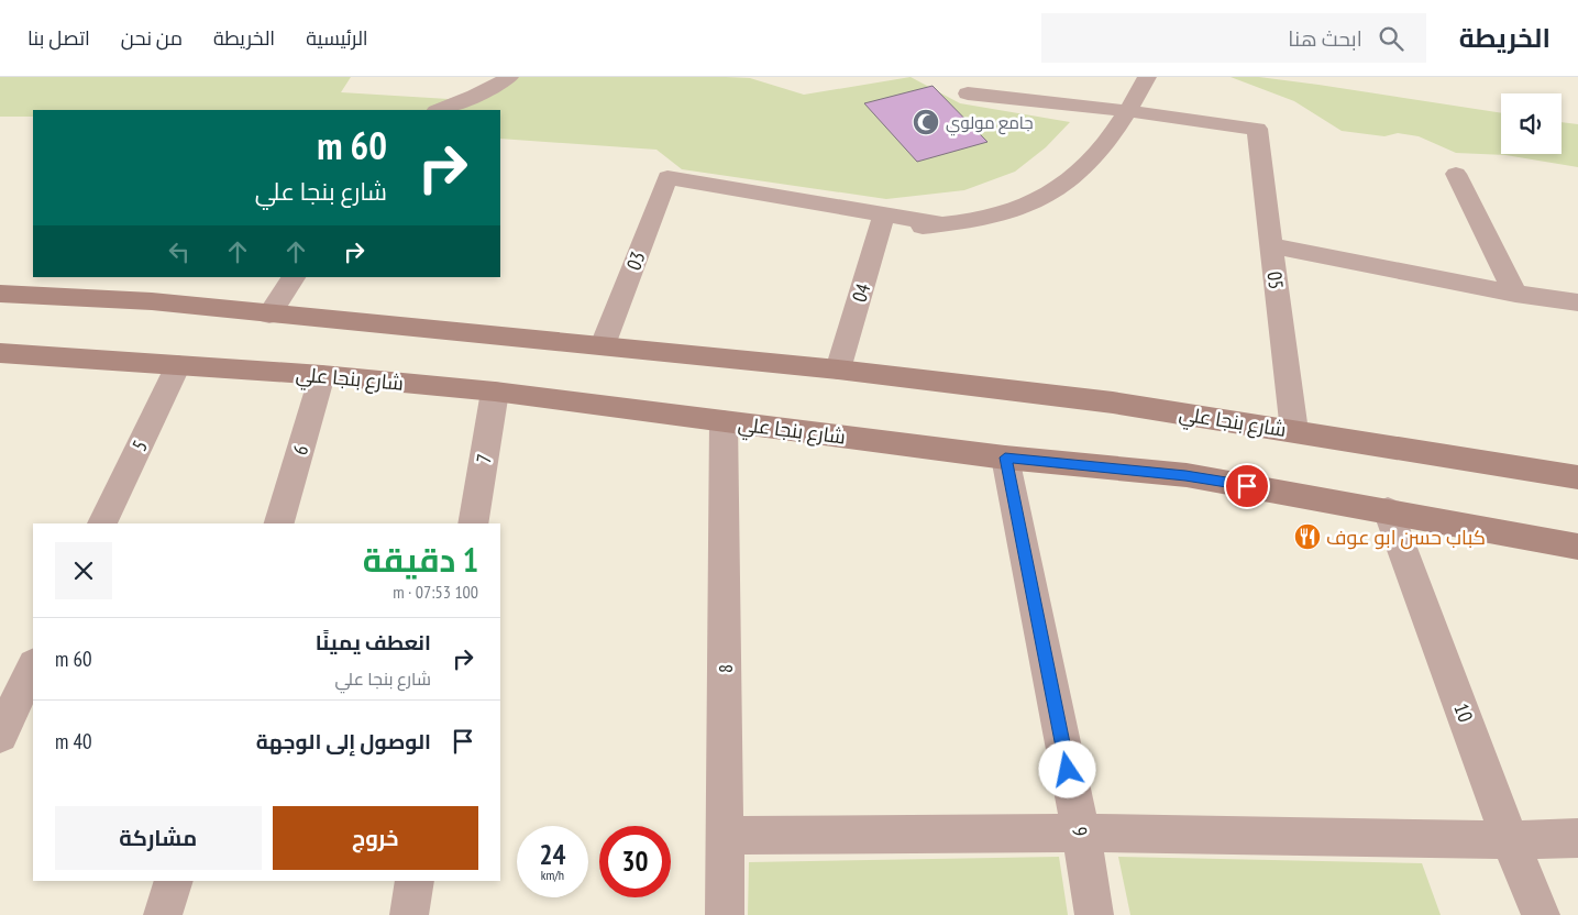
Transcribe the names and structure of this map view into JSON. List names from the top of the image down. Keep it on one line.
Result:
{"streets":{"main road":["شارع بنجا علي"],"street":["03","05","04","5","6","7","8","10","9"]},"crossings":[["03","04"],["03","شارع بنجا علي"],["05","شارع بنجا علي"],["04","شارع بنجا علي"],["شارع بنجا علي","5"],["شارع بنجا علي","6"],["شارع بنجا علي","7"],["شارع بنجا علي","8"],["شارع بنجا علي","10"],["شارع بنجا علي","9"]],"places":{"mosque":["جامع مولوي"],"restaurant":["كباب حسن ابو عوف"]},"page":{"header":"الخريطة","search":"ابحث هنا","nav":["الرئيسية","الخريطة","من نحن","اتصل بنا"],"turn":["60 m","شارع بنجا علي"],"heading":["1 دقيقة","100 m · 07:53"],"list":[{"name":"انعطف يمينًا","note":"شارع بنجا علي","value":"60 m"},{"name":"الوصول إلى الوجهة","value":"40 m"}],"buttons":["خروج","مشاركة"],"speed":"24 km/h","limit":"30"}}
